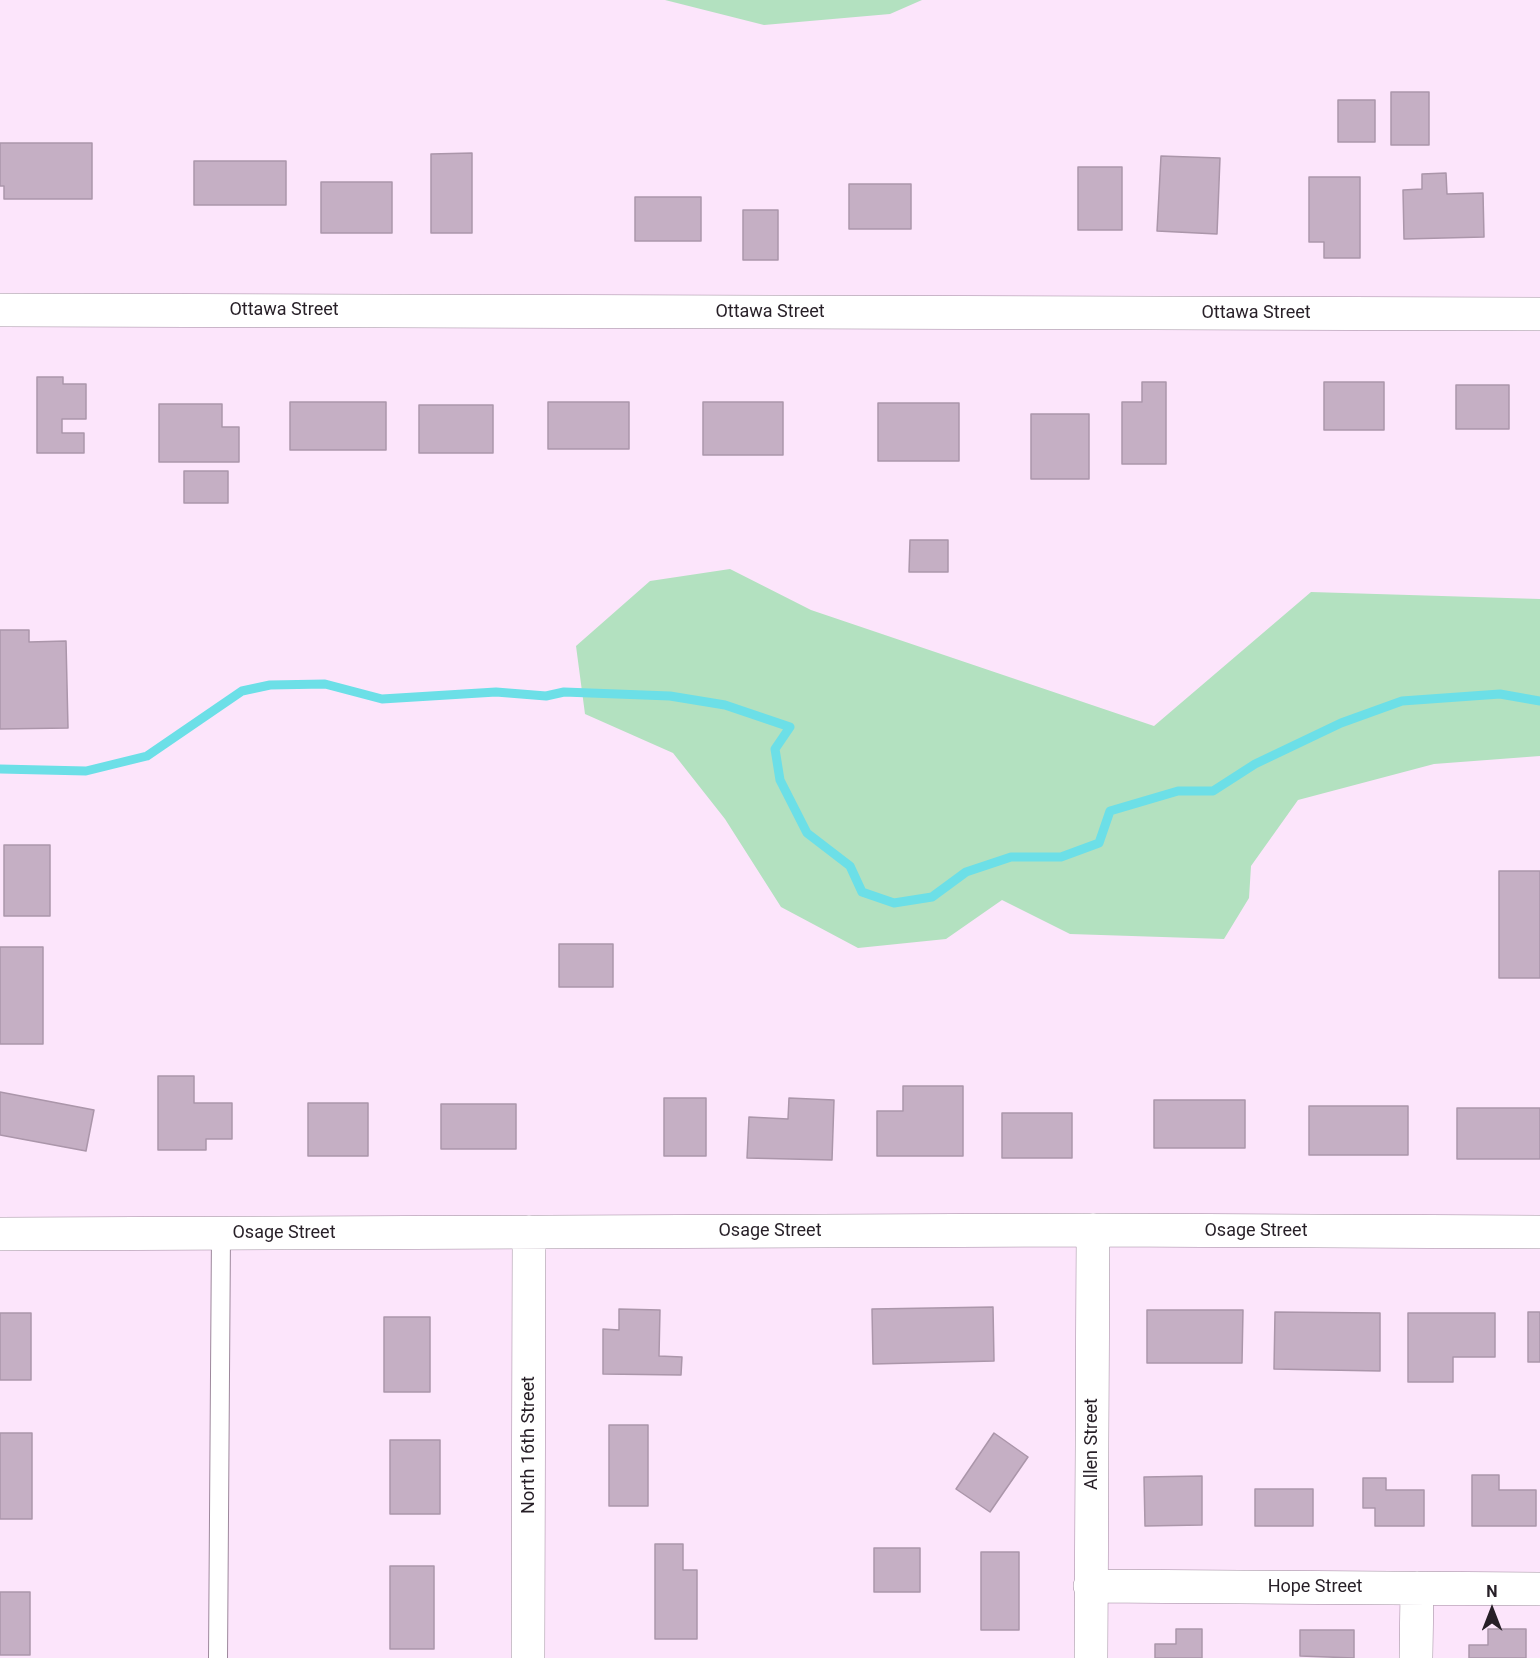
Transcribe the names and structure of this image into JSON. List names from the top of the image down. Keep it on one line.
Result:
{"streets":{"street":["Ottawa Street","Osage Street","Allen Street","North 16th Street","Hope Street"]},"crossings":[["Osage Street","Allen Street"],["Osage Street","North 16th Street"],["Allen Street","Hope Street"]],"north":"top"}
